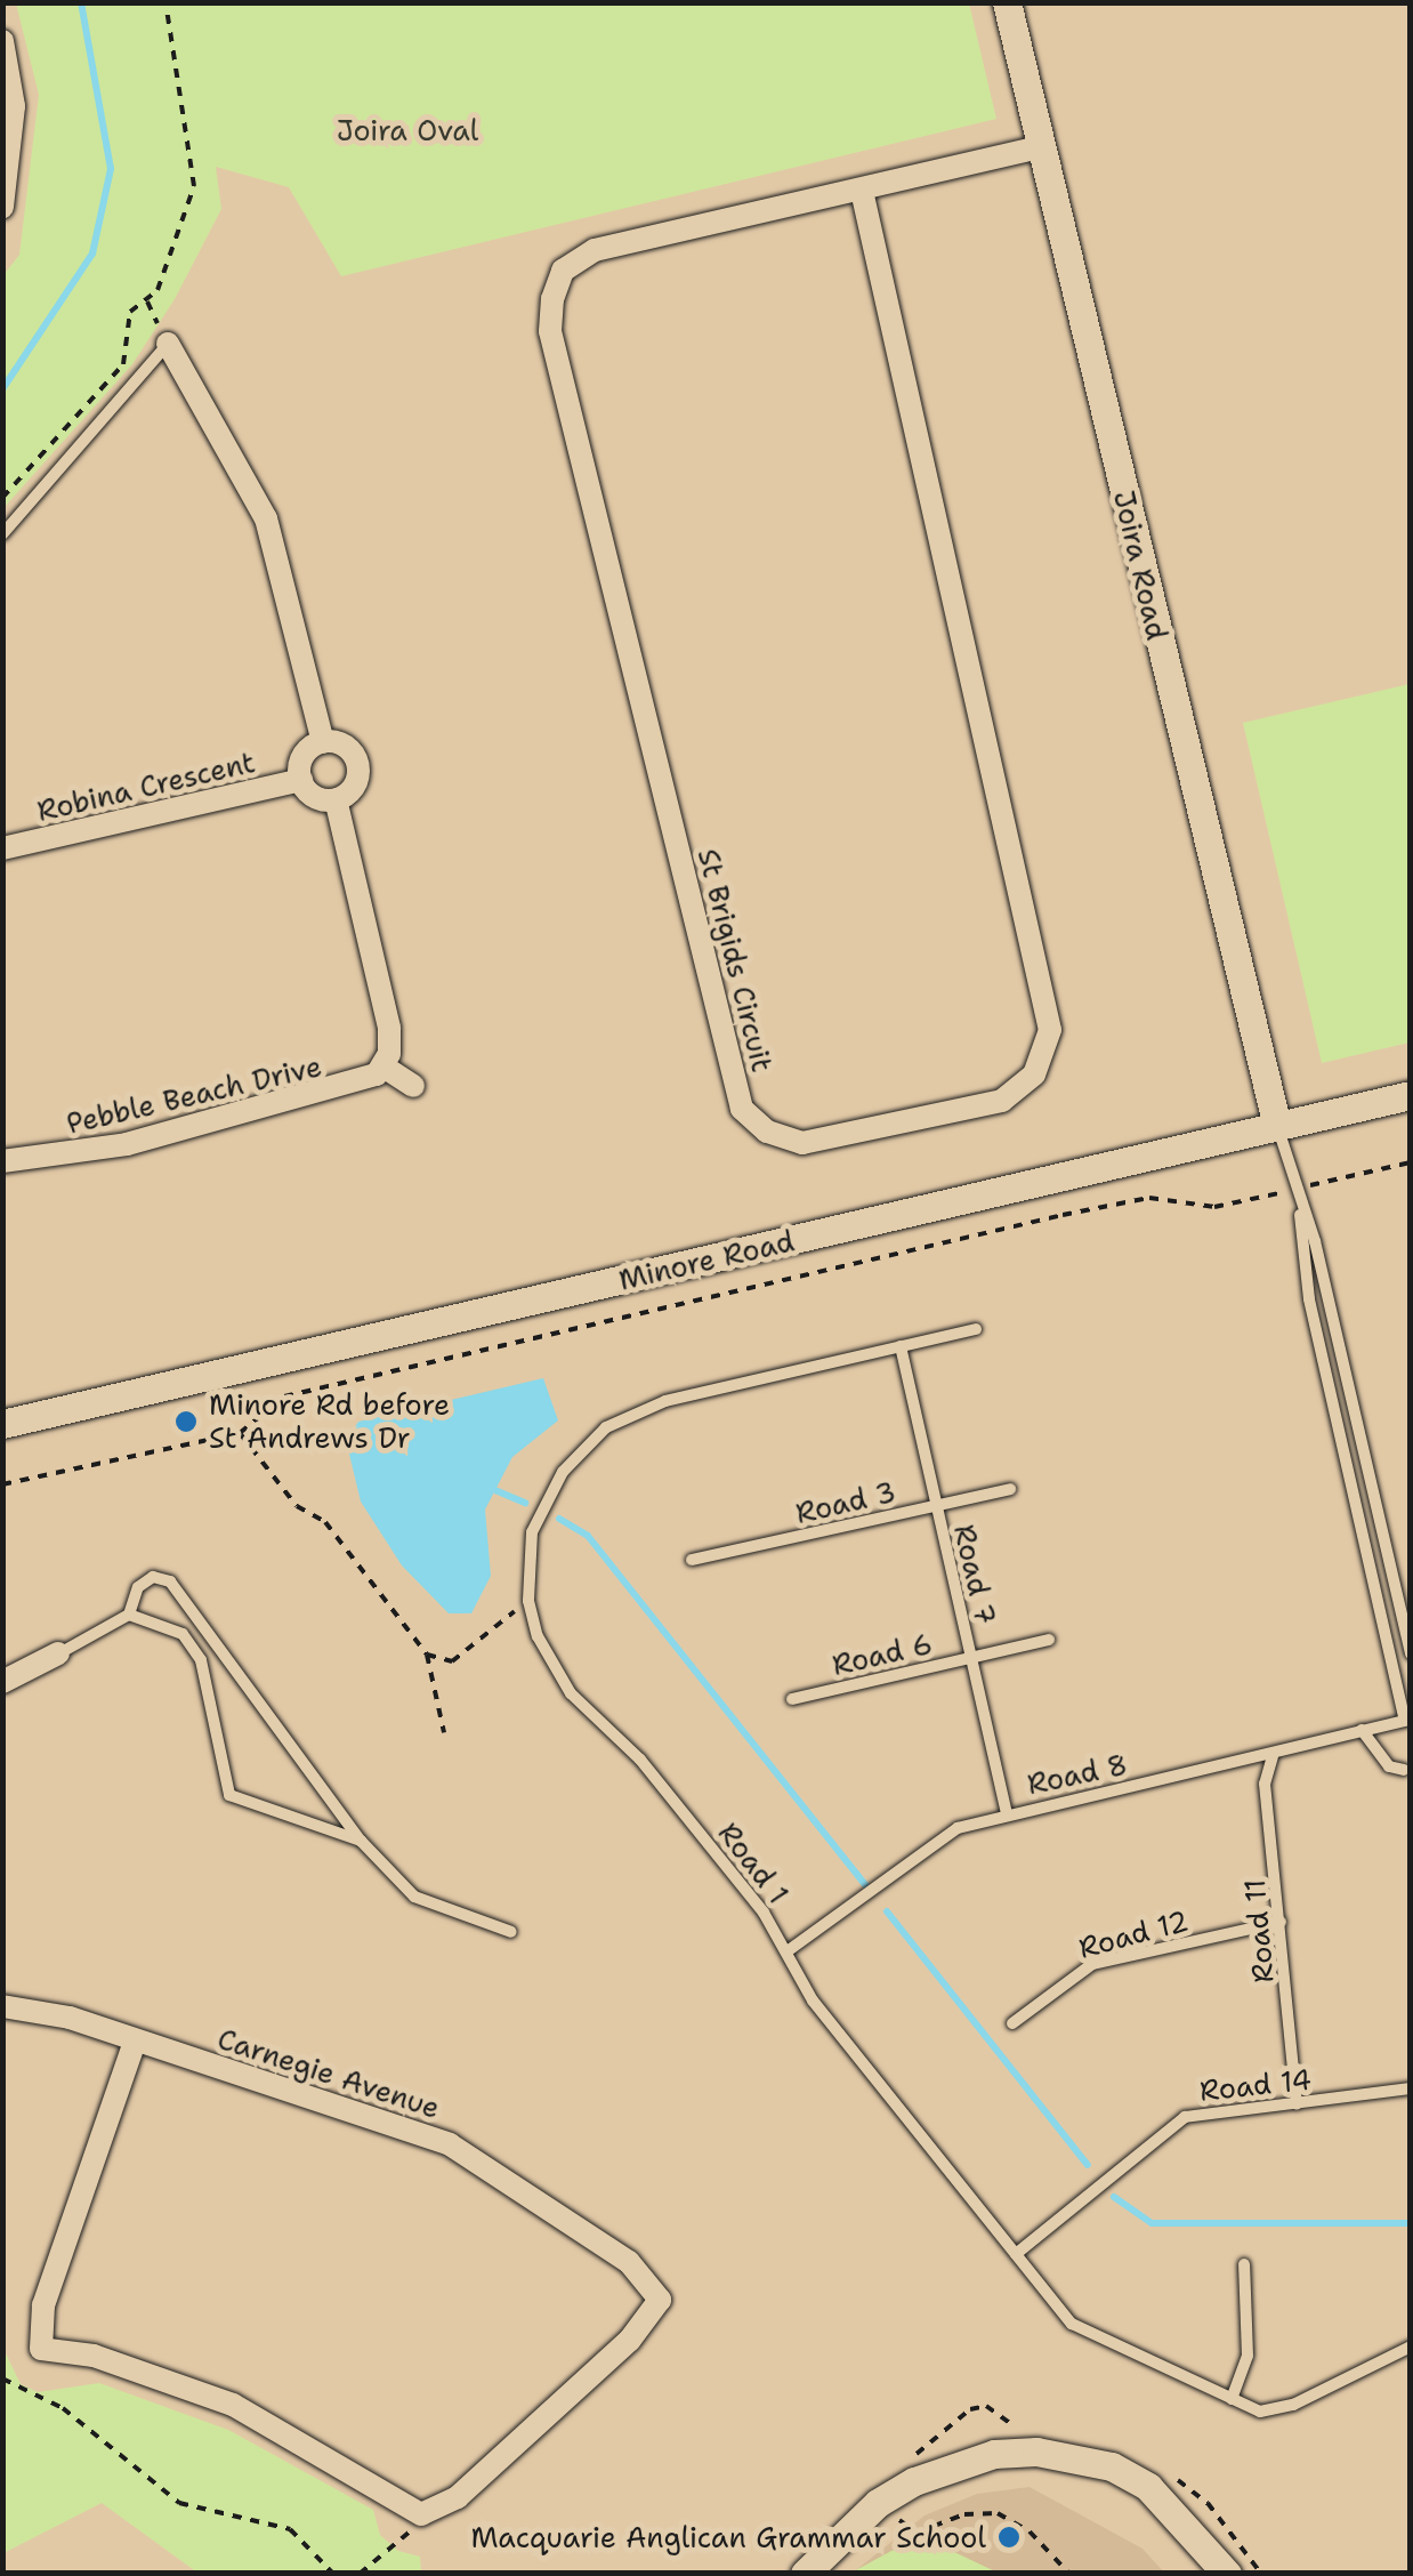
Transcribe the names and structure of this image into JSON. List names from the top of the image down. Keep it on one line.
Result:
{"streets":{"street":["Joira Road","Robina Crescent","St Brigids Circuit","Pebble Beach Drive","Minore Road","Carnegie Avenue"],"lane":["Road 3","Road 7","Road 6","Road 8","Road 1","Road 11","Road 12","Road 14"]},"crossings":[["Joira Road","St Brigids Circuit"],["Joira Road","Minore Road"],["Road 3","Road 7"],["Road 7","Road 6"],["Road 7","Road 8"],["Road 7","Road 1"],["Road 8","Road 1"],["Road 8","Road 11"],["Road 1","Road 14"],["Road 11","Road 12"],["Road 11","Road 14"]],"parks":["Joira Oval"],"places":["Minore Rd before St Andrews Dr","Macquarie Anglican Grammar School"]}
